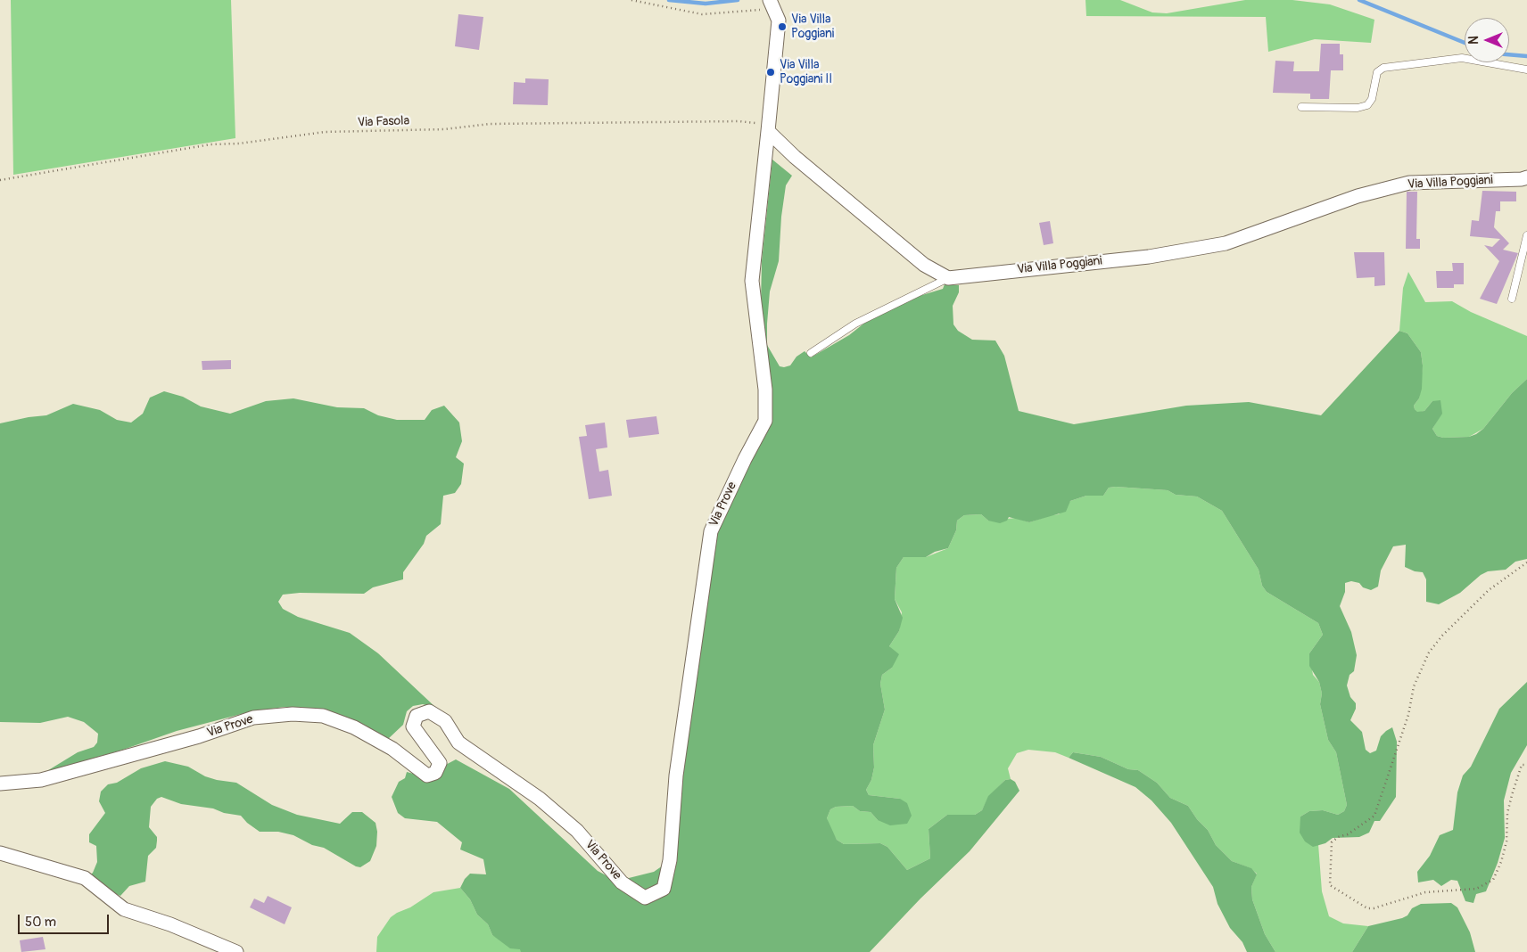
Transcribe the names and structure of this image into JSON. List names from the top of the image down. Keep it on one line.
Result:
{"streets":{"street":["Via Villa Poggiani","Via Prove"],"path":["Via Fasola"]},"crossings":[["Via Fasola","Via Prove"]],"places":["Via Villa Poggiani","Via Villa Poggiani II"],"scale_bar":"50 m","north":"left"}
